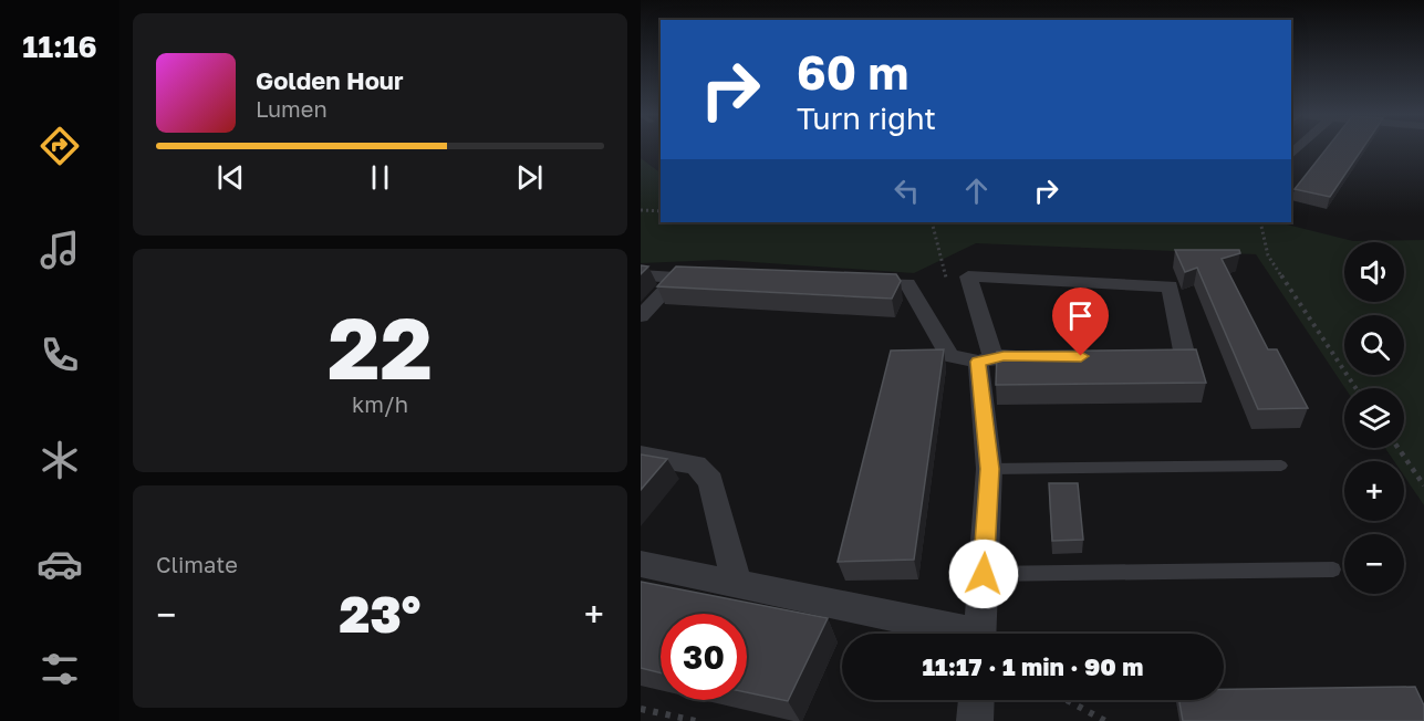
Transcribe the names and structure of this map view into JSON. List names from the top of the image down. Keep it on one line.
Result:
{"page":{"tabs":"11:16","turn":["60 m","Turn right"],"song":["Golden Hour","Lumen"],"map_buttons":["+","−"],"tile":[["22","km/h"],"Climate"],"heat":["−","23°","+"],"limit":"30","trip":"11:17 · 1 min · 90 m"}}
